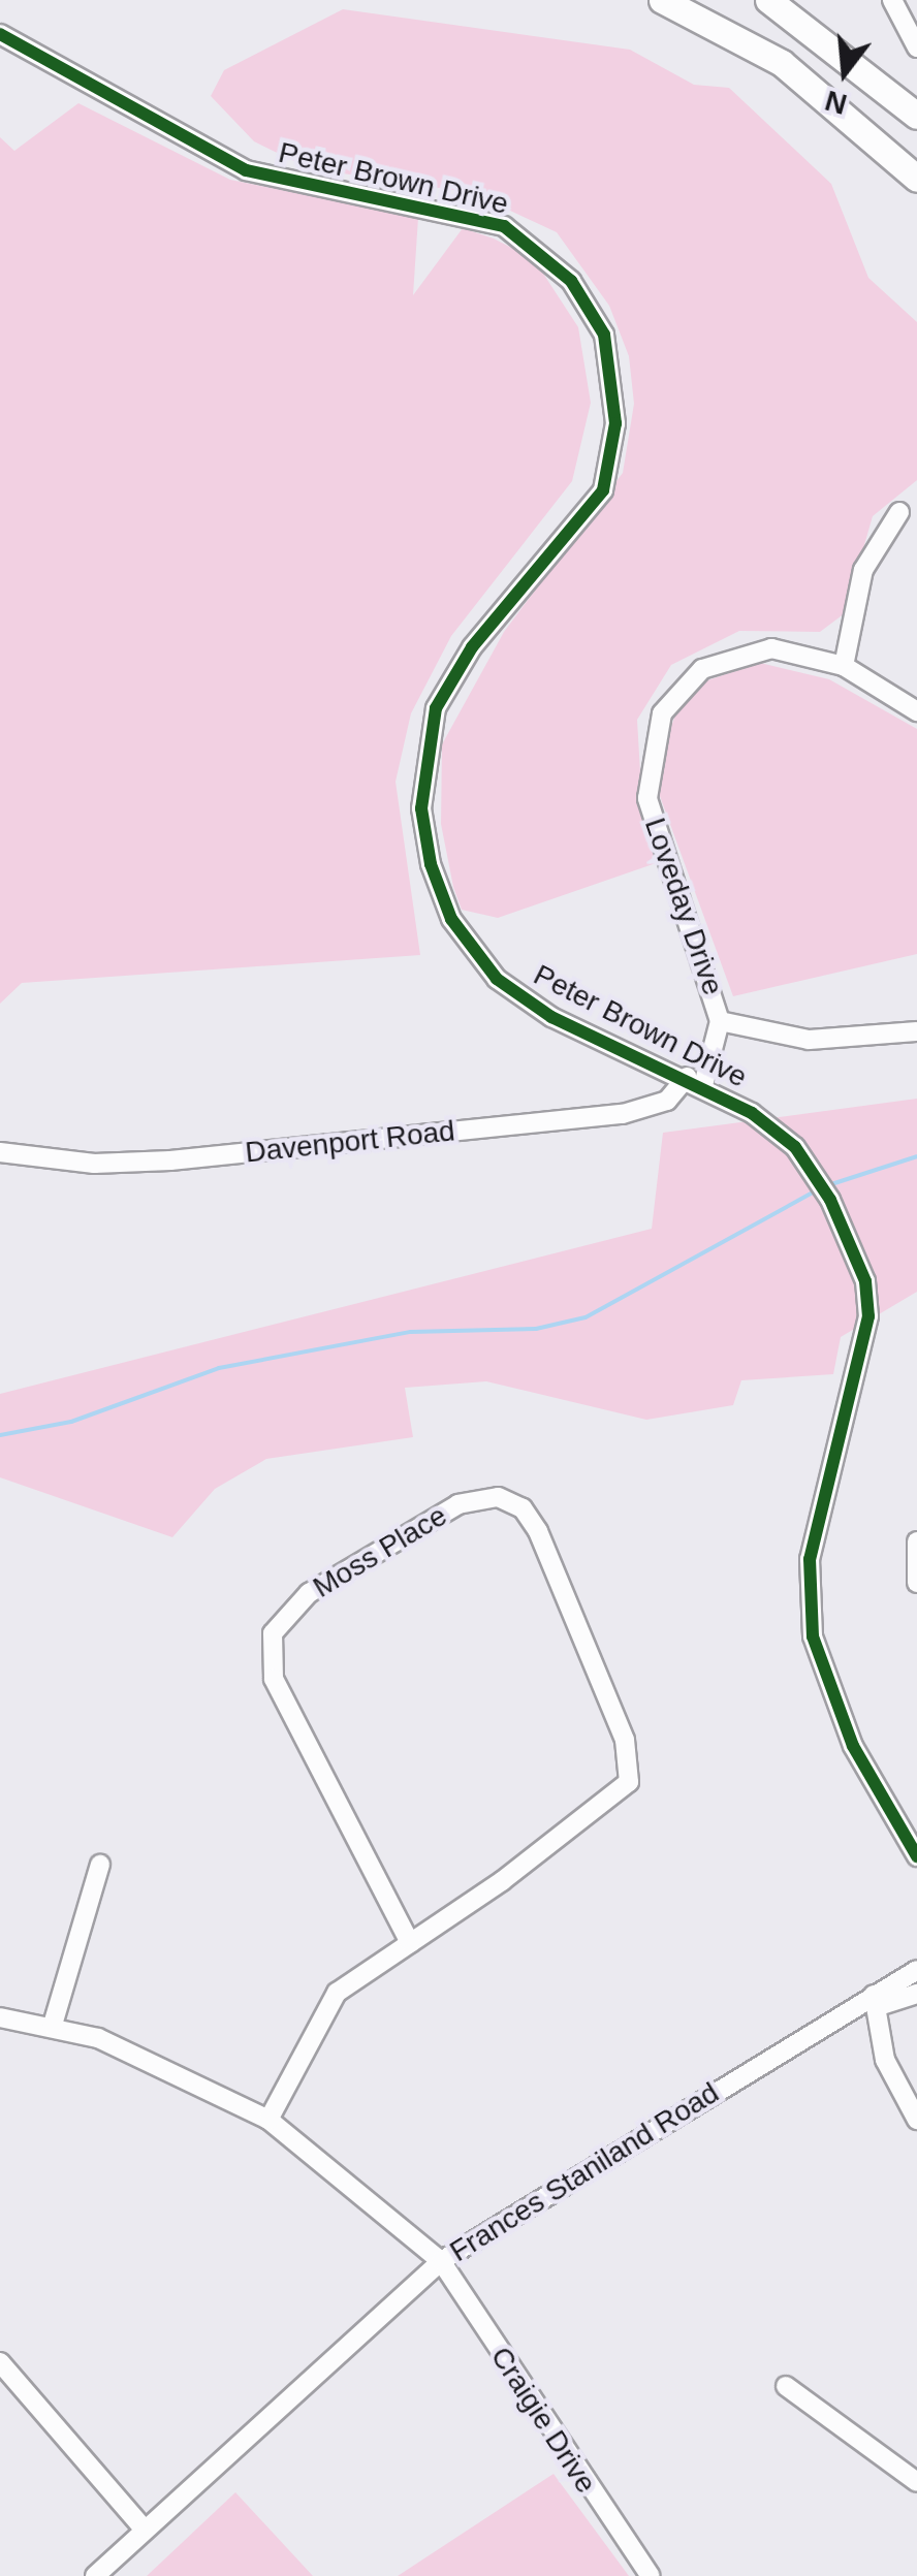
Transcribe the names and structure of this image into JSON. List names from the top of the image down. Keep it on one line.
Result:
{"streets":{"street":["Peter Brown Drive","Loveday Drive","Davenport Road","Moss Place","Frances Staniland Road","Craigie Drive"]},"crossings":[["Peter Brown Drive","Loveday Drive"],["Peter Brown Drive","Davenport Road"],["Loveday Drive","Davenport Road"],["Moss Place","Craigie Drive"],["Frances Staniland Road","Craigie Drive"]],"north":"bottom"}
